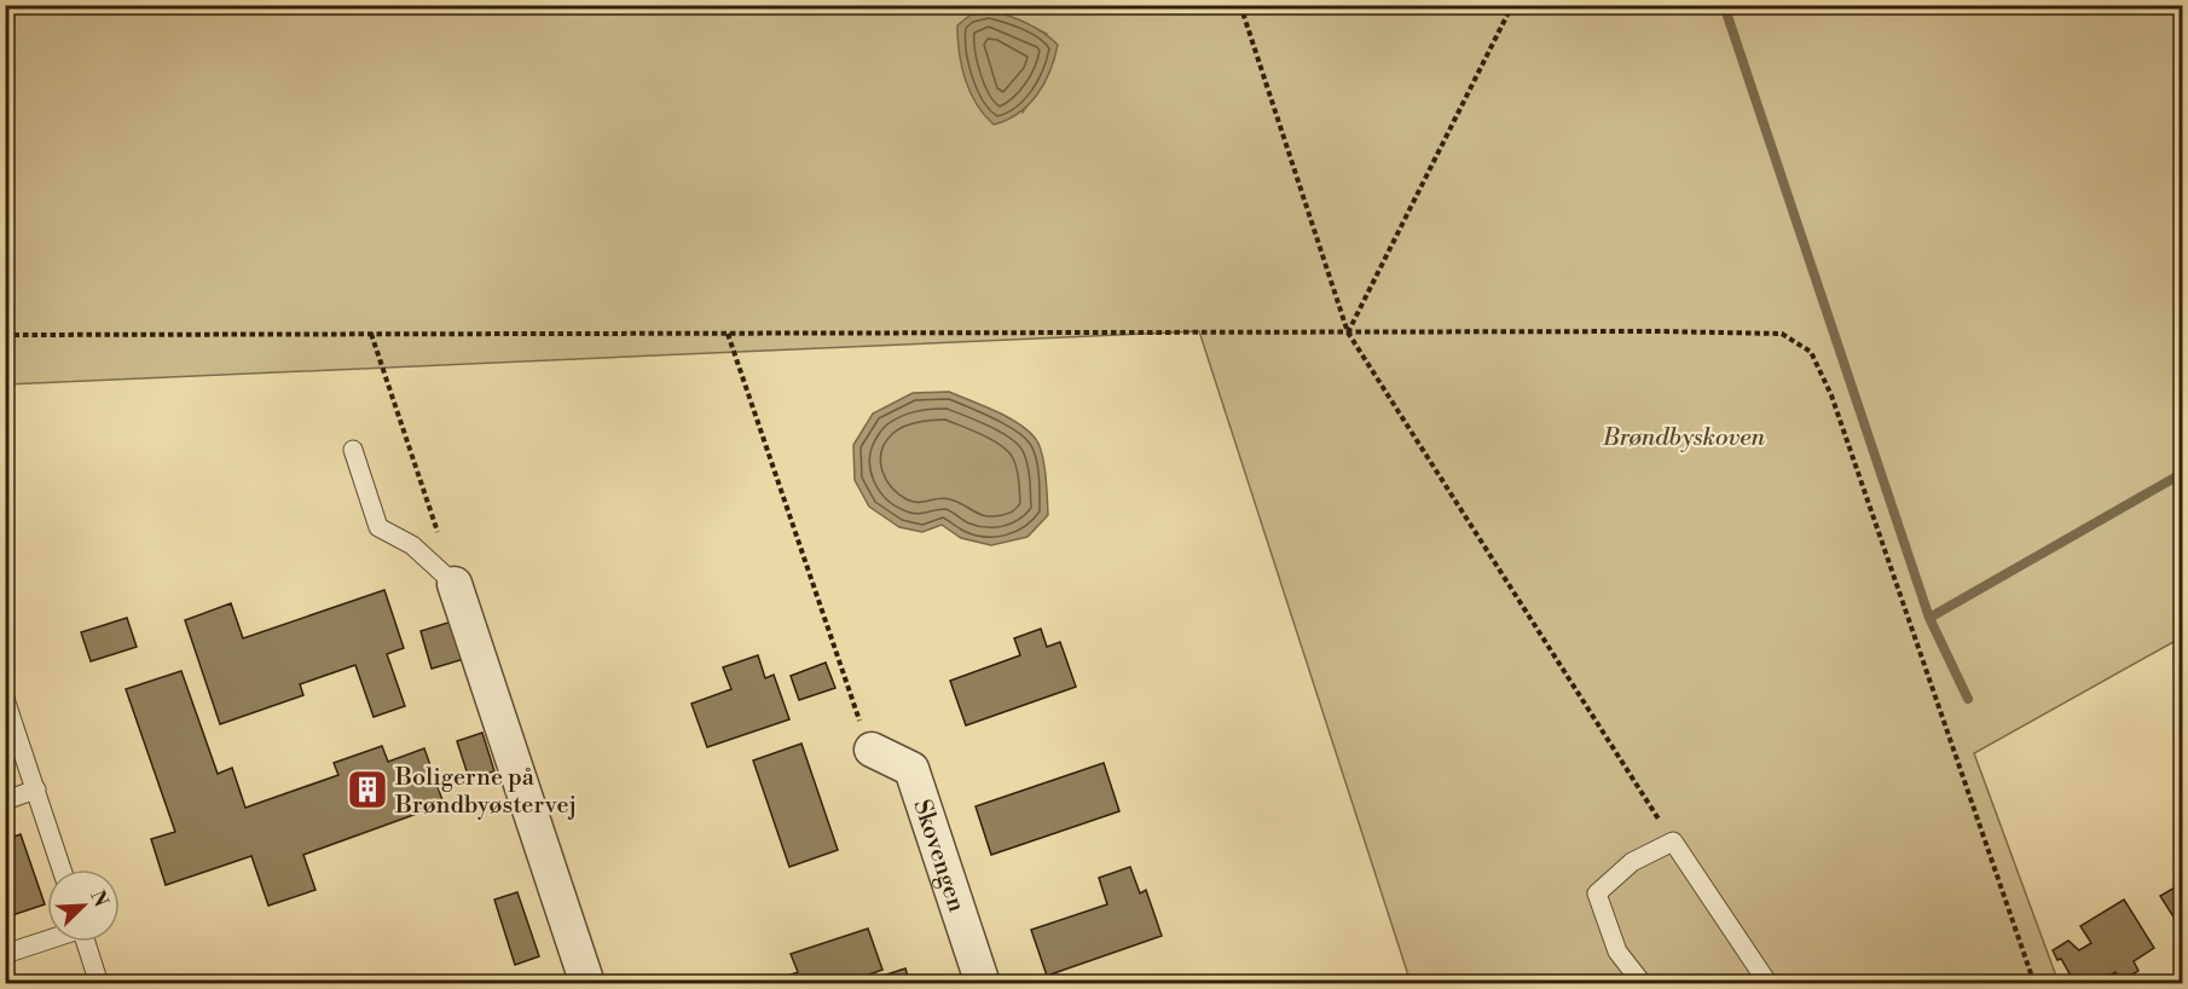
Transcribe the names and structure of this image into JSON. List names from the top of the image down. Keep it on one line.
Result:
{"streets":{"street":["Skovengen"]},"parks":["Brøndbyskoven"],"places":{"building":["Boligerne på Brøndbyøstervej"]},"north":"top right"}
